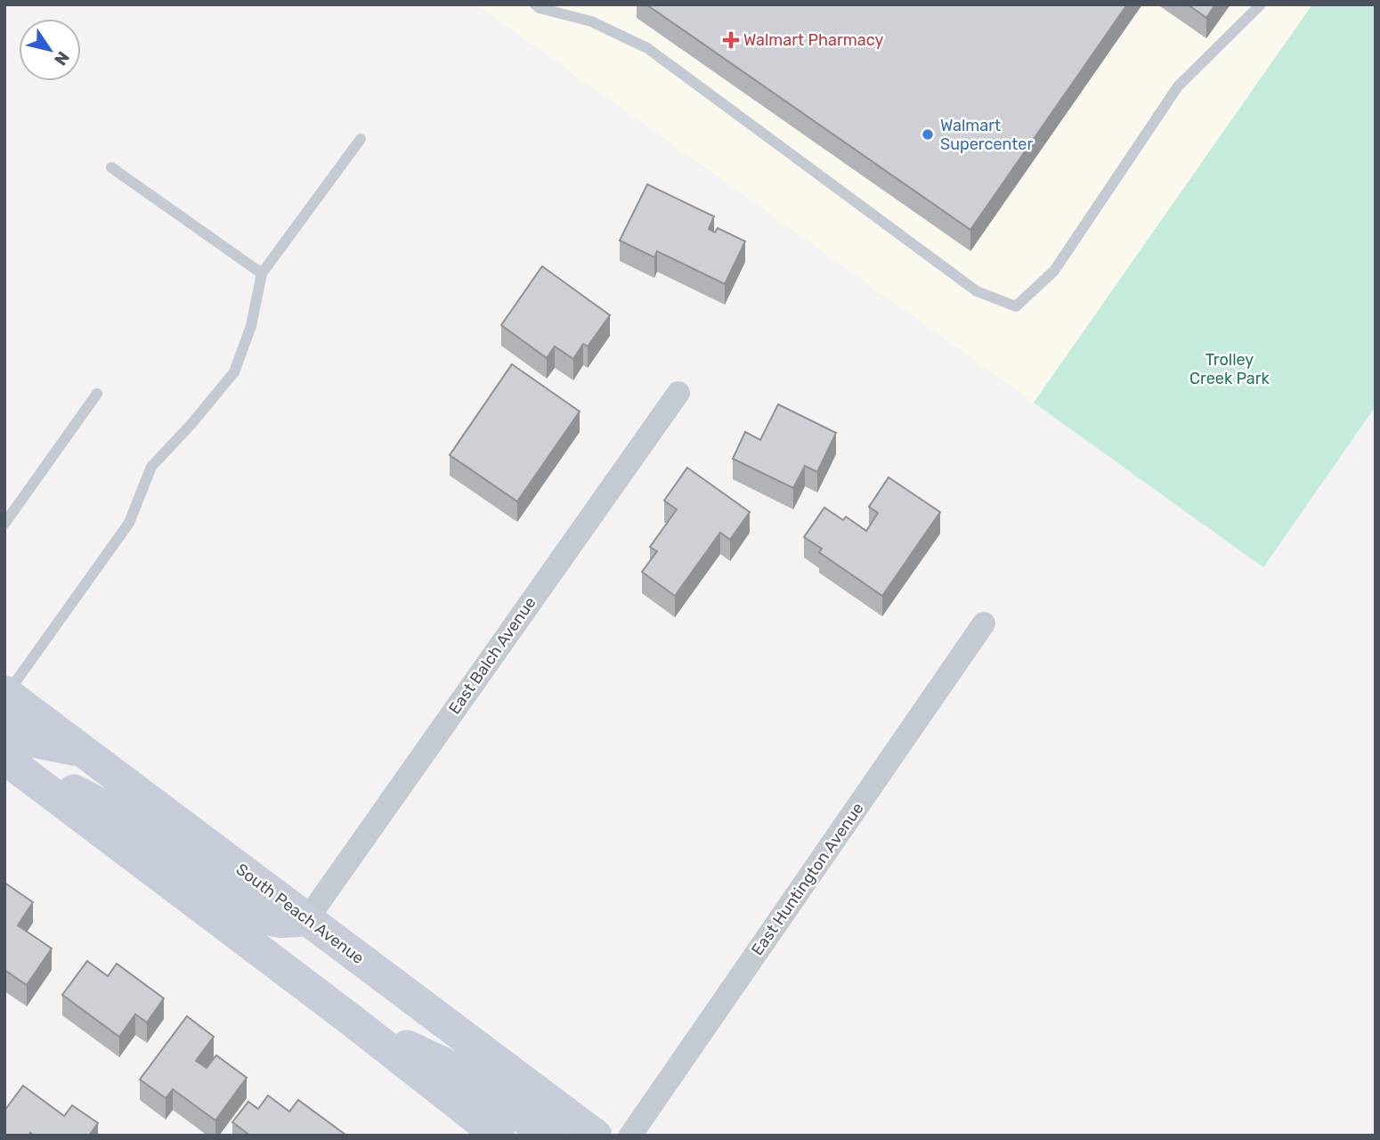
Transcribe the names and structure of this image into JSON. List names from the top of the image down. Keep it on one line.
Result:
{"streets":{"main road":["South Peach Avenue"],"street":["East Balch Avenue","East Huntington Avenue"]},"crossings":[["East Balch Avenue","South Peach Avenue"]],"parks":["Trolley Creek Park"],"places":{"health":["Walmart Pharmacy"],"other":["Walmart Supercenter"]},"north":"bottom right"}
